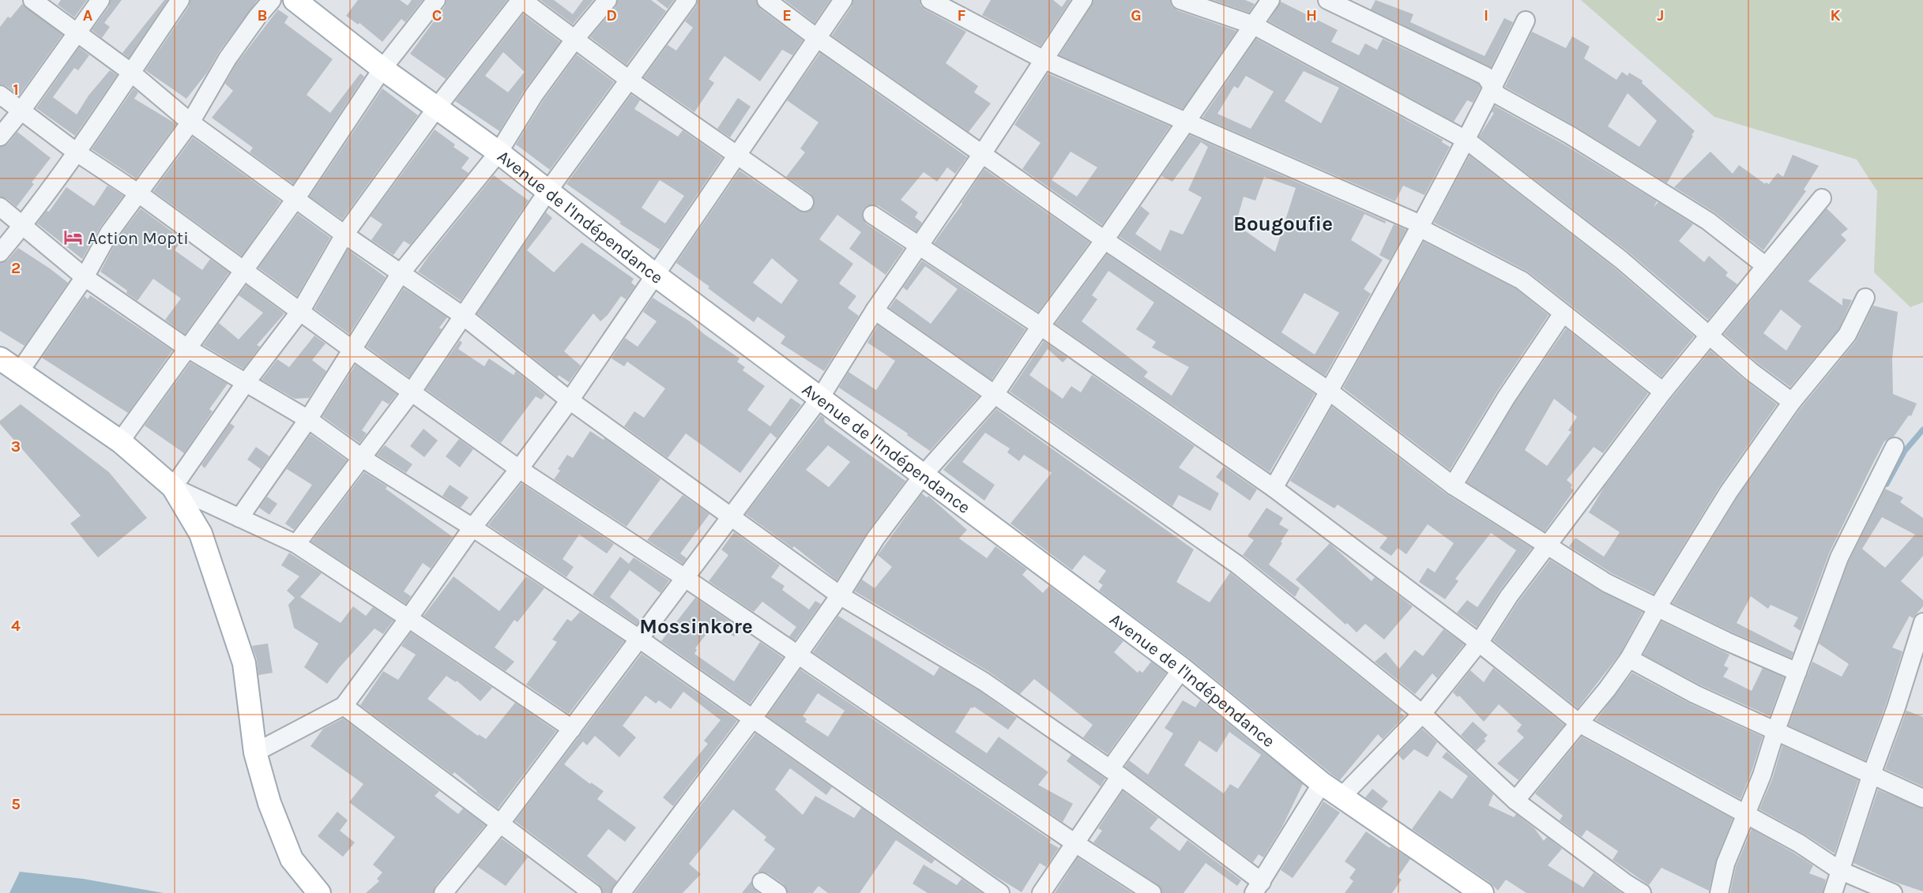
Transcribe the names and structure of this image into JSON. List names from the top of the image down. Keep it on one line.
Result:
{"streets":{"main road":["Avenue de l'Indépendance"]},"districts":["Bougoufie","Mossinkore"],"places":{"hotel":["Action Mopti"]},"grid":{"columns":["A","B","C","D","E","F","G","H","I","J","K"],"rows":["1","2","3","4","5"]}}
